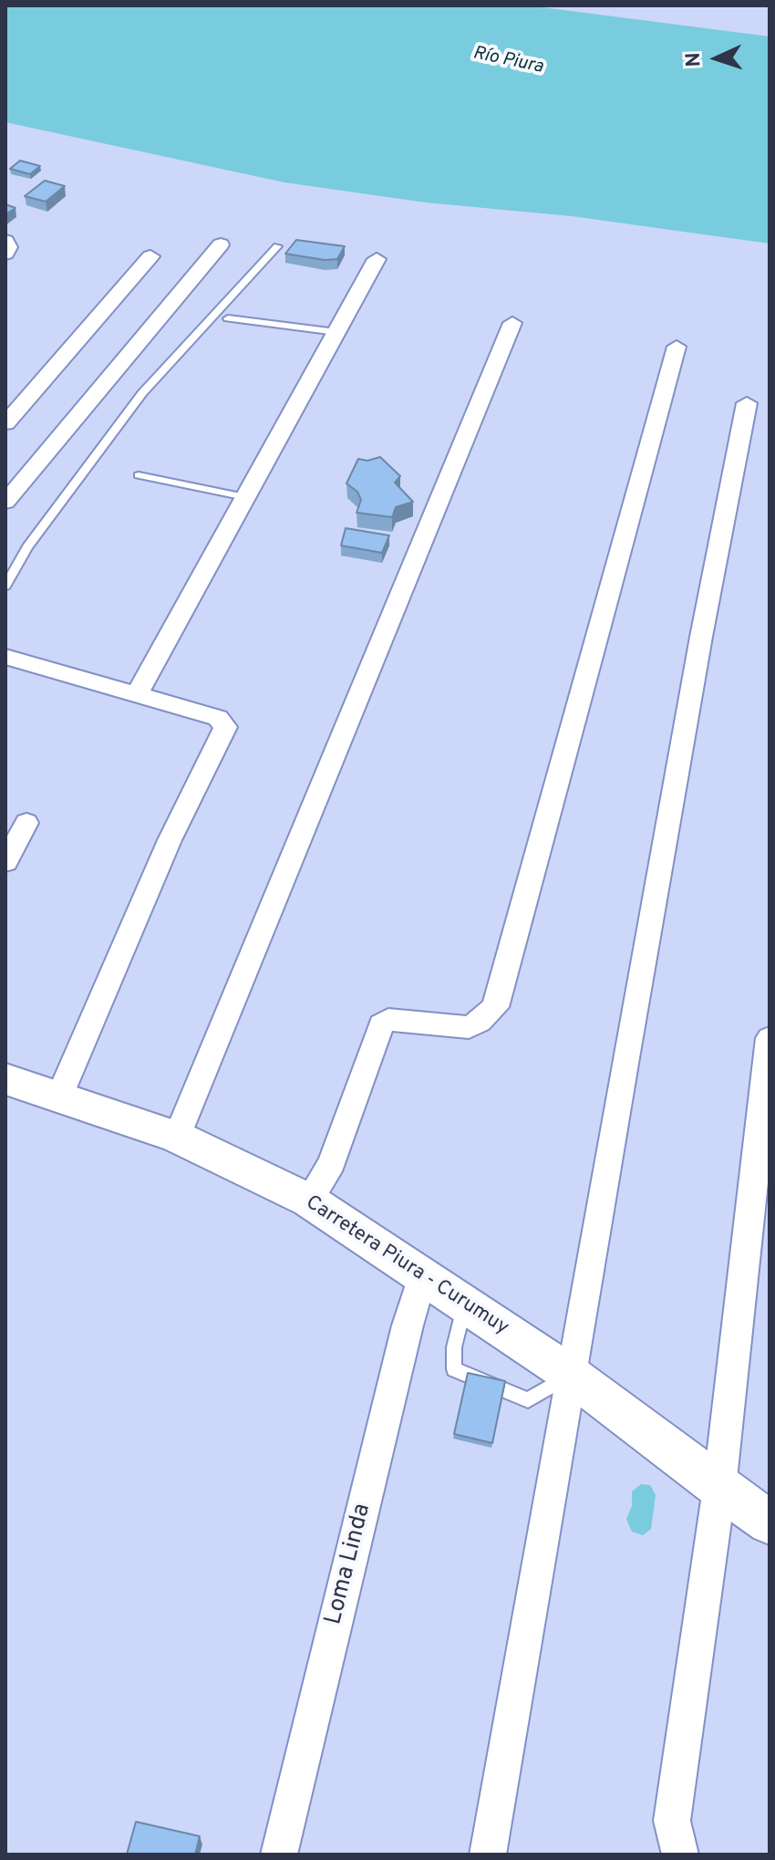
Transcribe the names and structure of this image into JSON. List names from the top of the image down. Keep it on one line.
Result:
{"streets":{"main road":["Carretera Piura - Curumuy"],"street":["Loma Linda"]},"crossings":[["Carretera Piura - Curumuy","Loma Linda"]],"water":["Río Piura"],"north":"left"}
